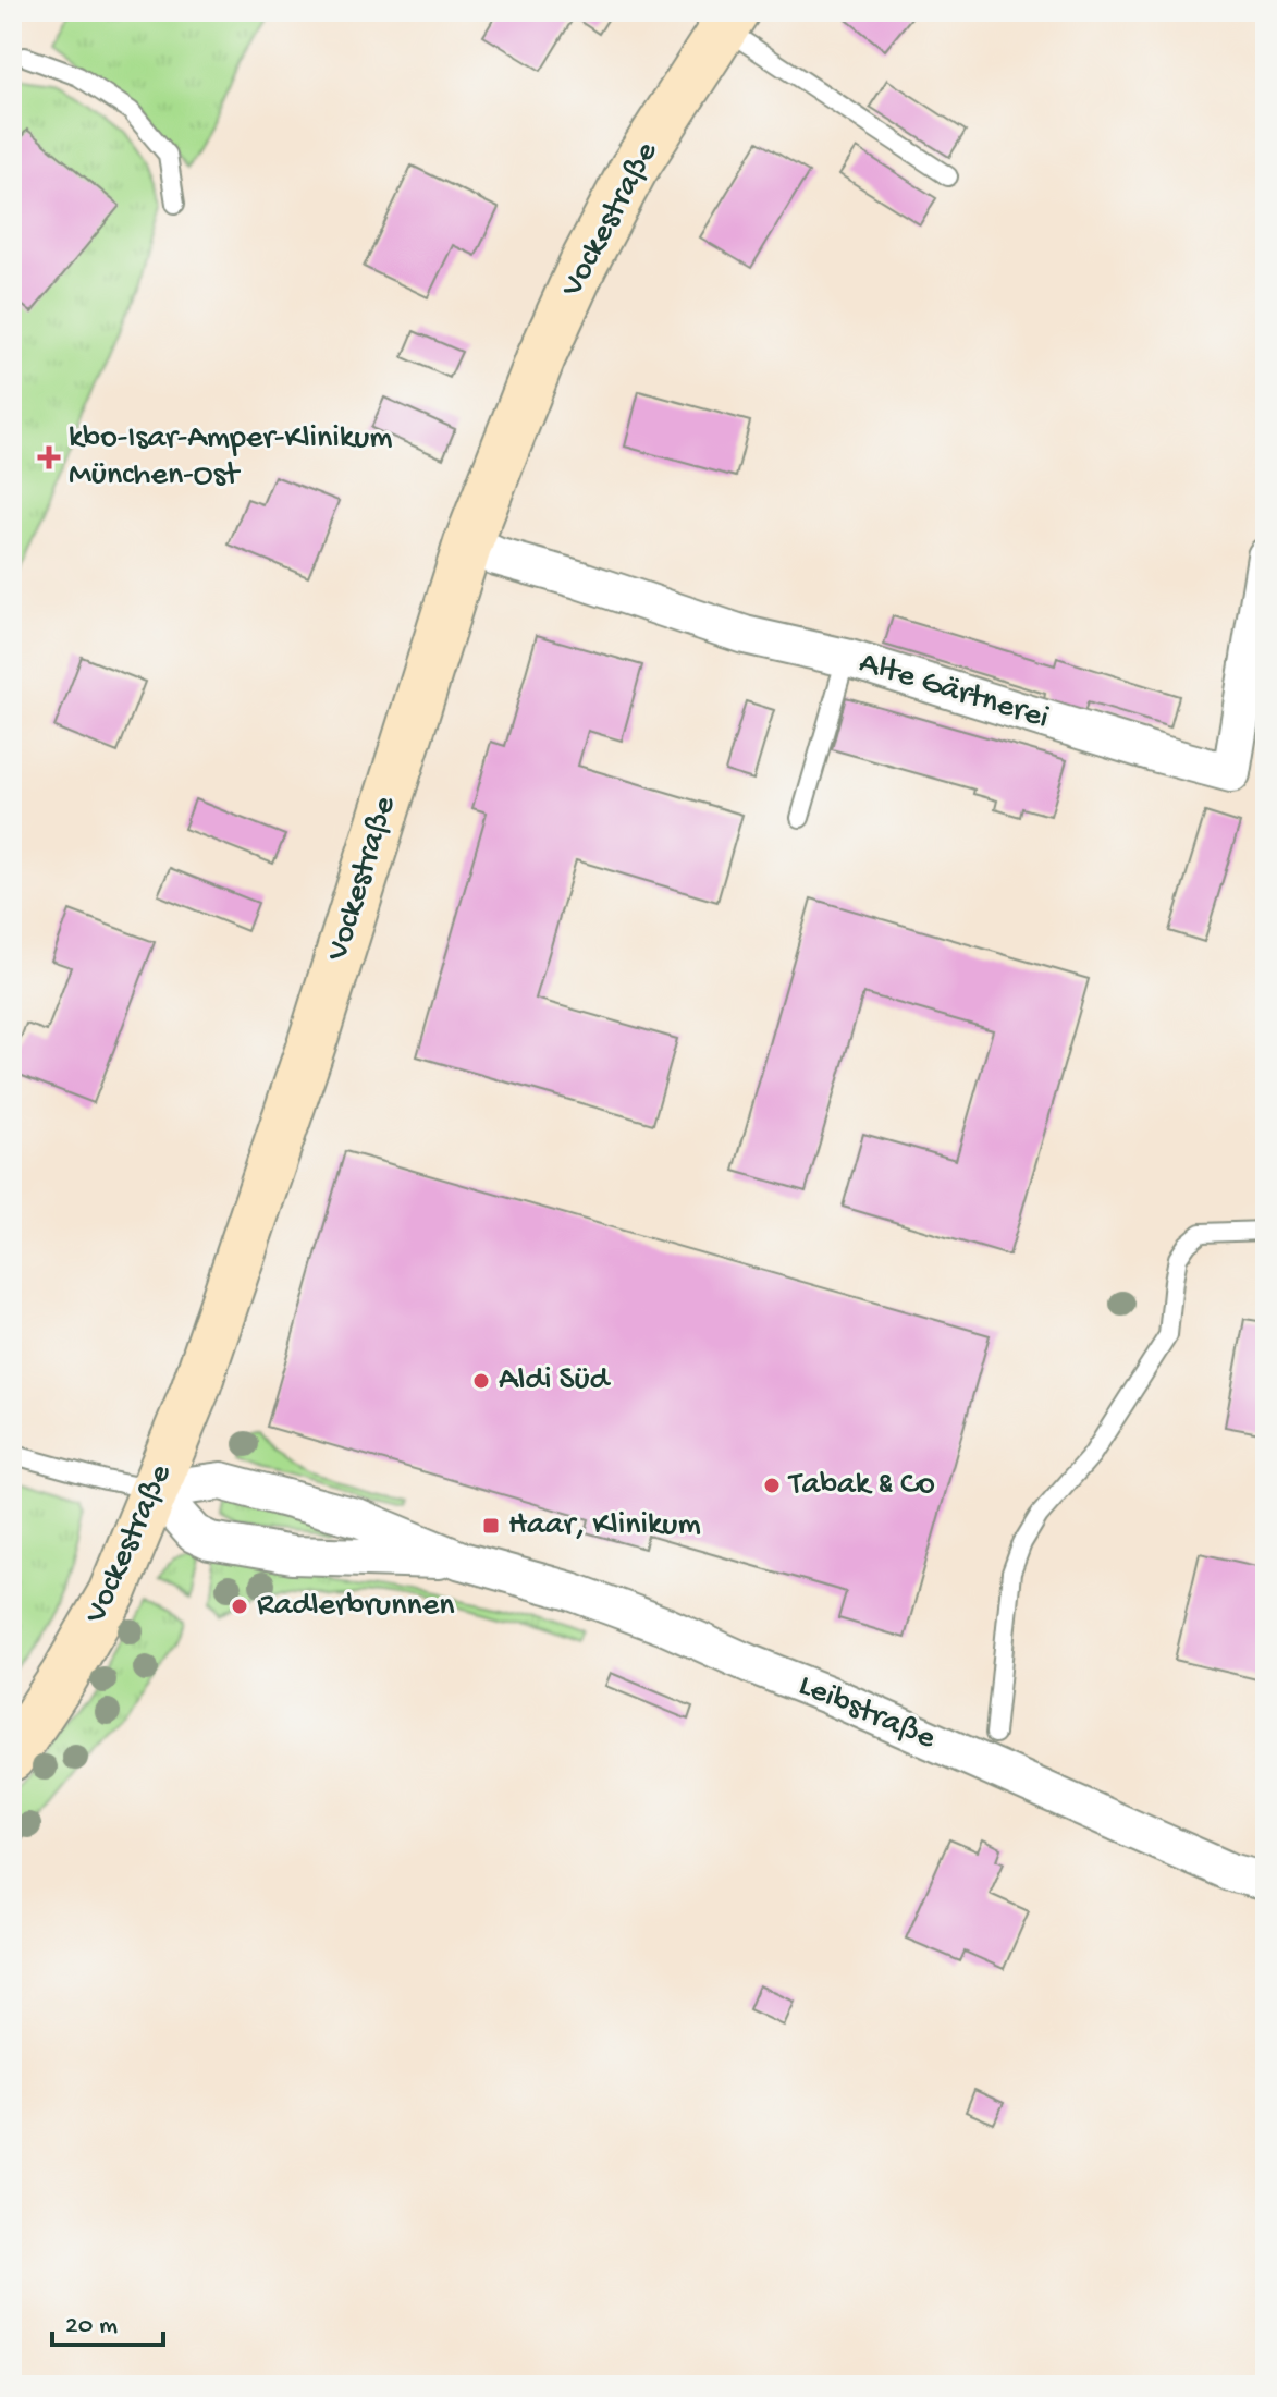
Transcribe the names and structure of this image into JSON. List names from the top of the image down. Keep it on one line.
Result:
{"streets":{"main road":["Vockestraße"],"street":["Alte Gärtnerei","Leibstraße"]},"crossings":[["Vockestraße","Alte Gärtnerei"],["Vockestraße","Leibstraße"]],"places":{"health":["kbo-Isar-Amper-Klinikum München-Ost"],"other":["Aldi Süd","Tabak & Co","Radlerbrunnen"],"transit":["Haar, Klinikum"]},"scale_bar":"20 m"}
